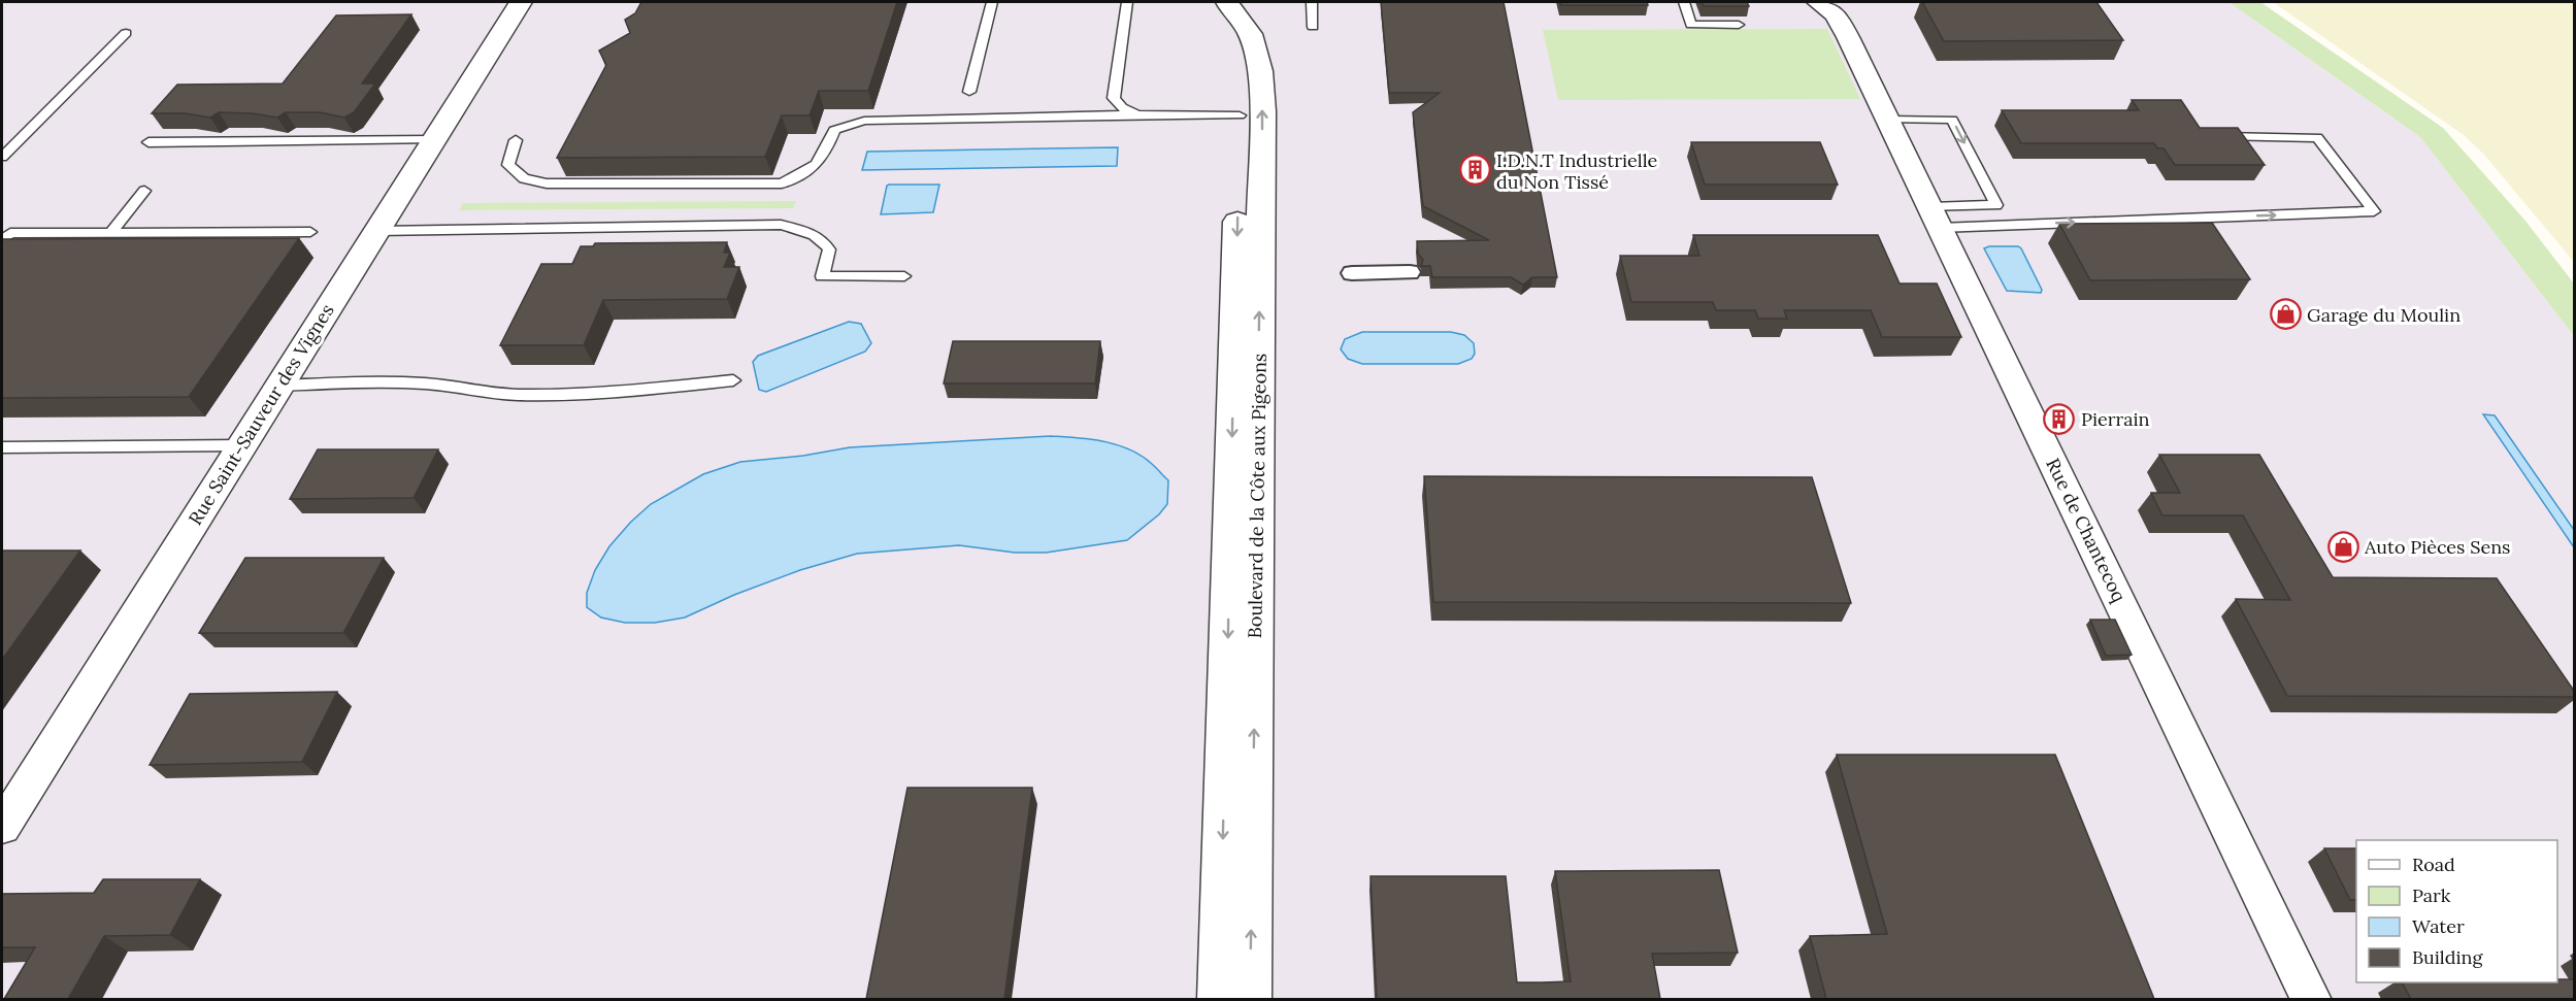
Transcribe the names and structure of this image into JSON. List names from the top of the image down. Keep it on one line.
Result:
{"streets":{"street":["Rue Saint-Sauveur des Vignes","Boulevard de la Côte aux Pigeons","Rue de Chantecoq"]},"places":{"building":["I.D.N.T Industrielle du Non Tissé","Pierrain"],"shop":["Garage du Moulin","Auto Pièces Sens"]},"legend":["Road","Park","Water","Building"]}
